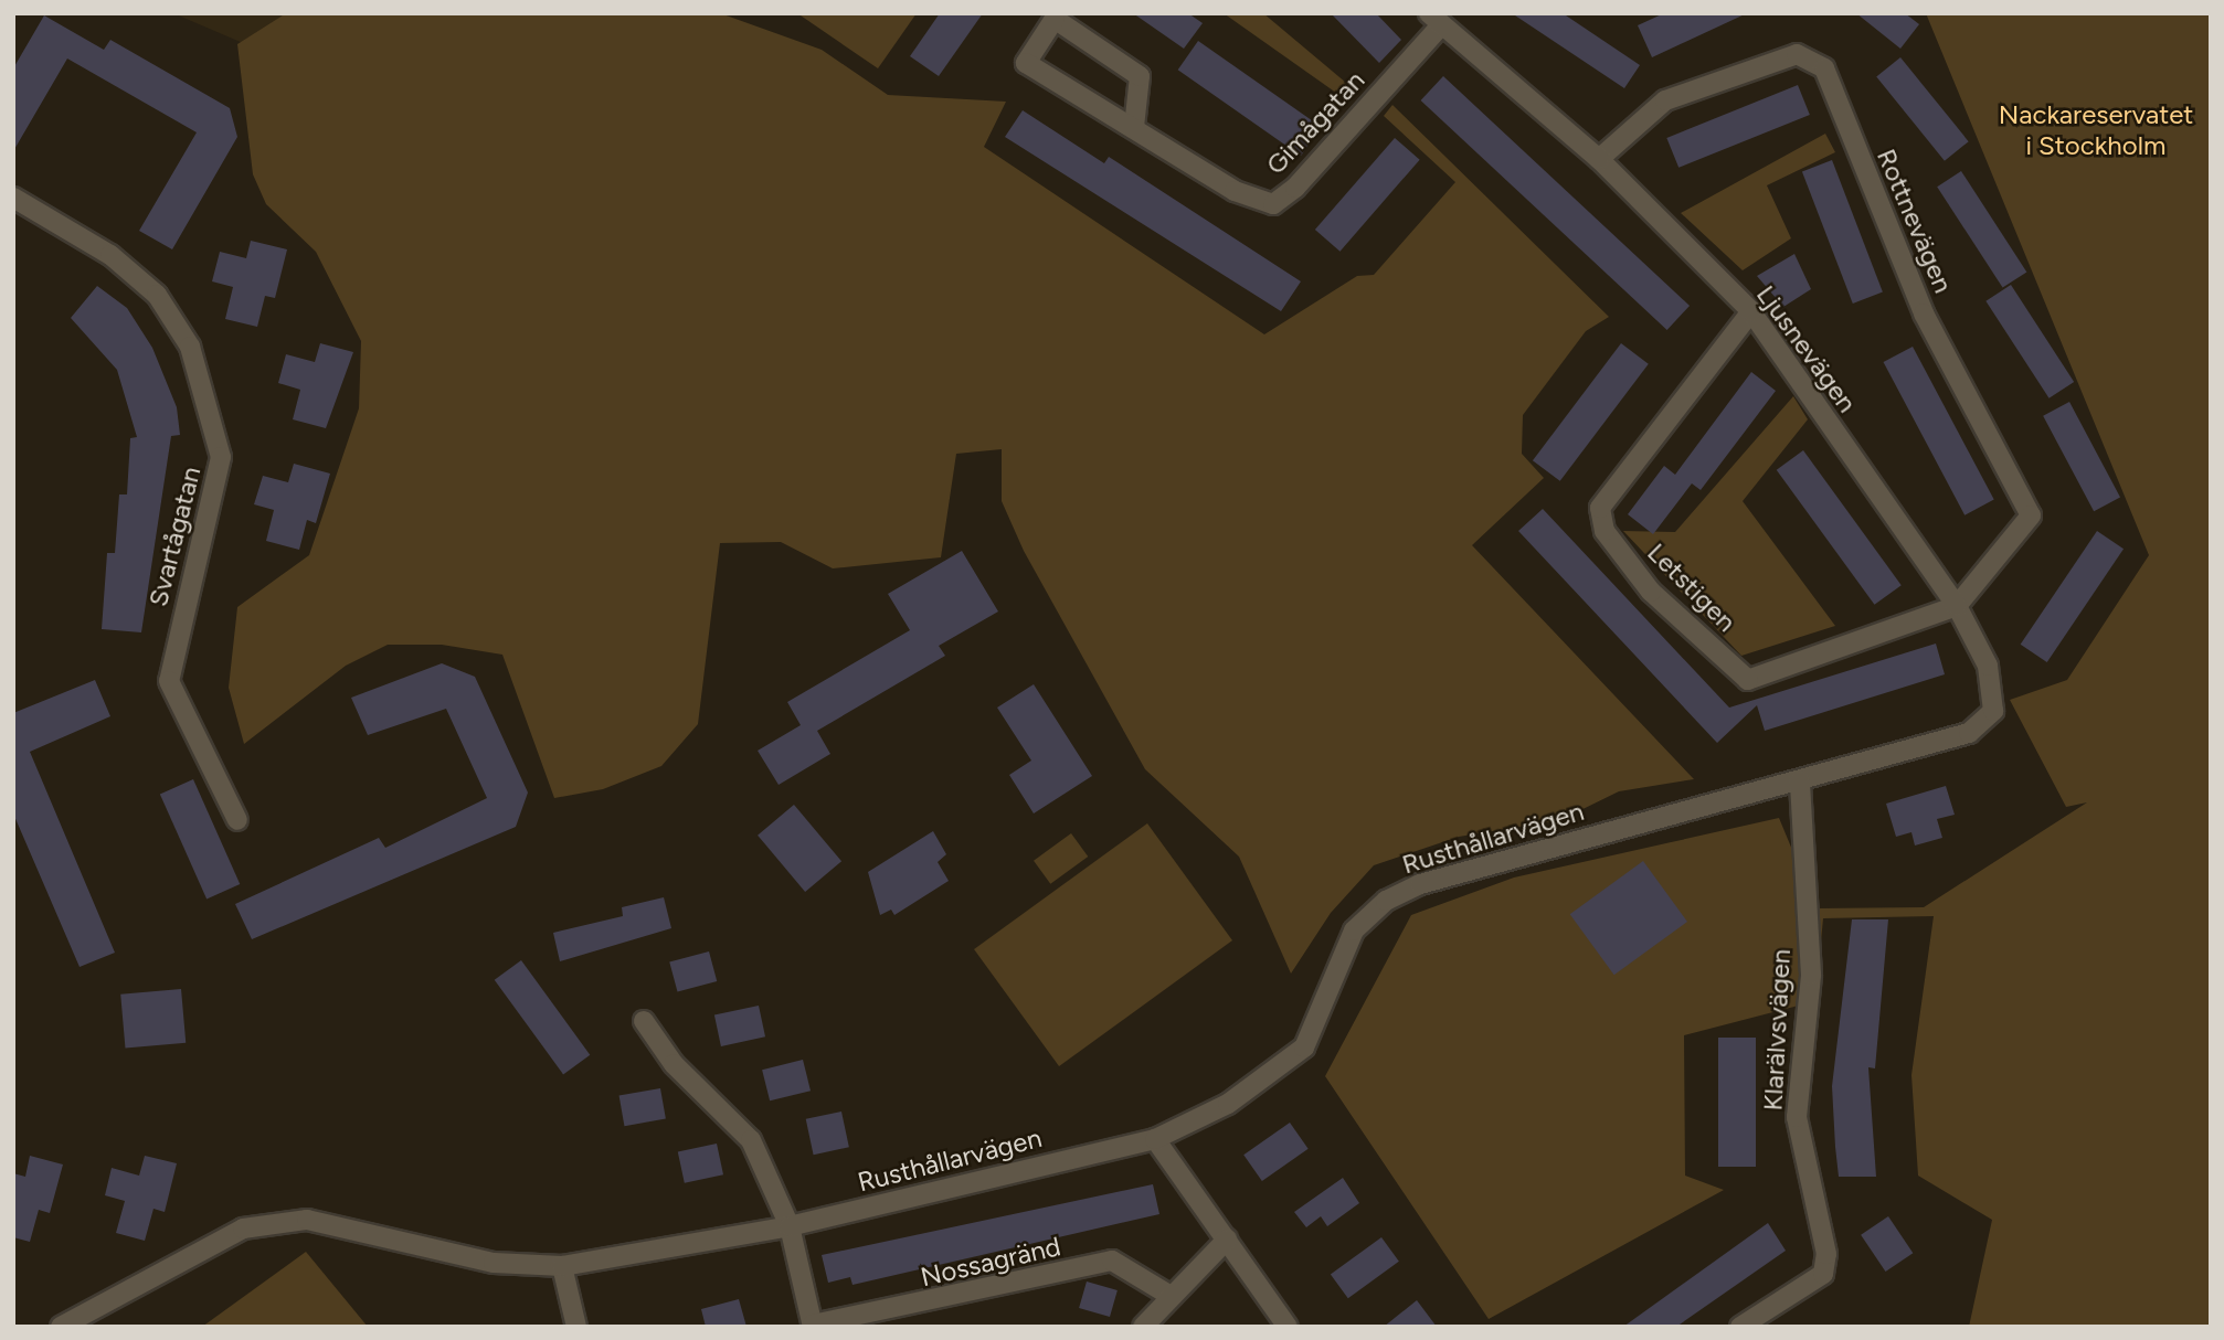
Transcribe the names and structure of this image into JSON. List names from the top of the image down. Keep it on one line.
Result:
{"streets":{"street":["Gimågatan","Rottnevägen","Ljusnevägen","Svartågatan","Letstigen","Rusthållarvägen","Klarälvsvägen","Nossagränd"]},"crossings":[["Gimågatan","Ljusnevägen"],["Rottnevägen","Ljusnevägen"],["Rottnevägen","Letstigen"],["Ljusnevägen","Letstigen"],["Ljusnevägen","Rusthållarvägen"],["Rusthållarvägen","Klarälvsvägen"]],"parks":["Nackareservatet i Stockholm"]}
